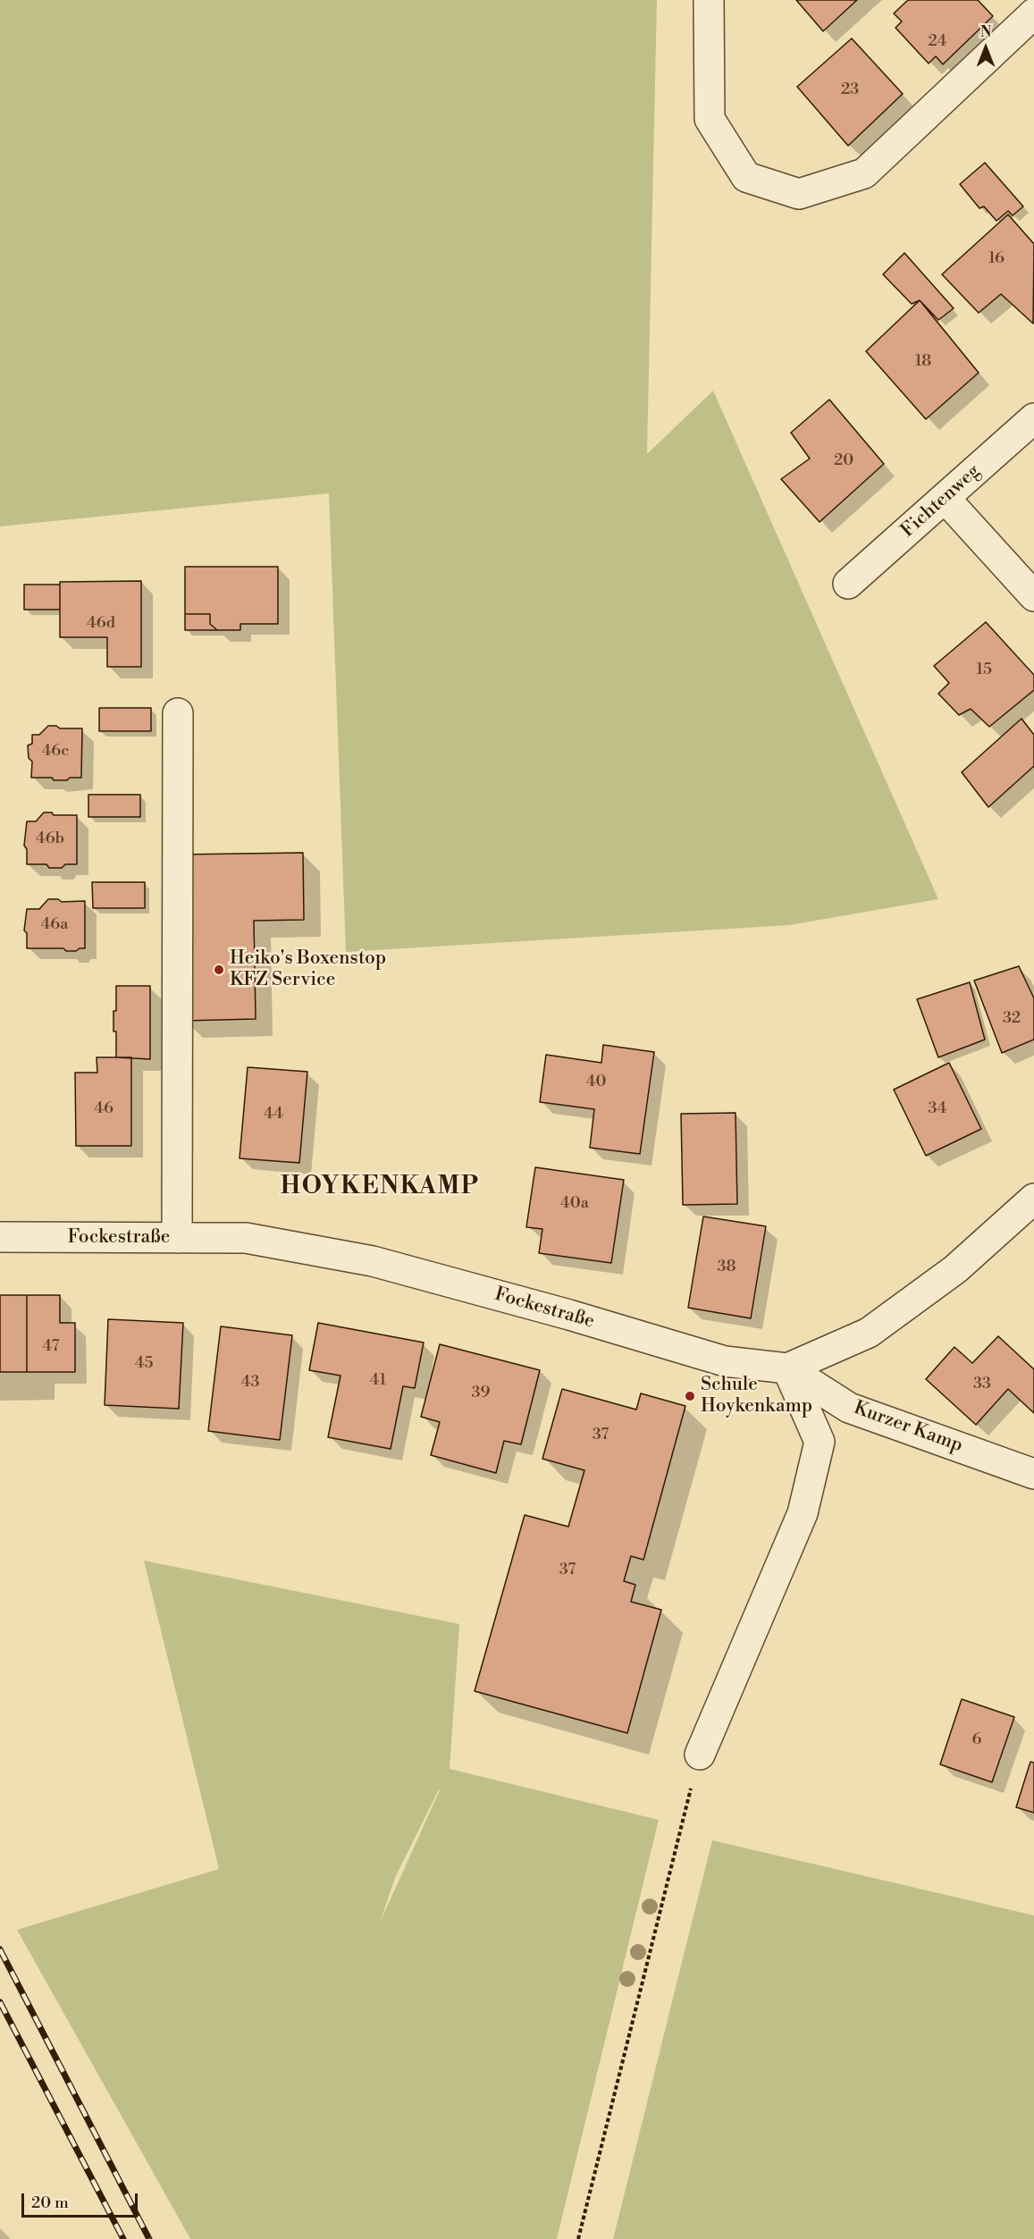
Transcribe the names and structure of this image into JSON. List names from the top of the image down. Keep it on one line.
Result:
{"streets":{"street":["Fichtenweg","Fockestraße","Kurzer Kamp"]},"crossings":[["Fockestraße","Kurzer Kamp"]],"districts":["HOYKENKAMP"],"places":["Heiko's Boxenstop KFZ Service","Schule Hoykenkamp"],"house_numbers":["24","23","16","18","20","46d","15","46c","46b","46a","32","40","46","34","44","40a","38","47","45","41","43","33","39","37","37","6"],"scale_bar":"20 m","north":"top"}
